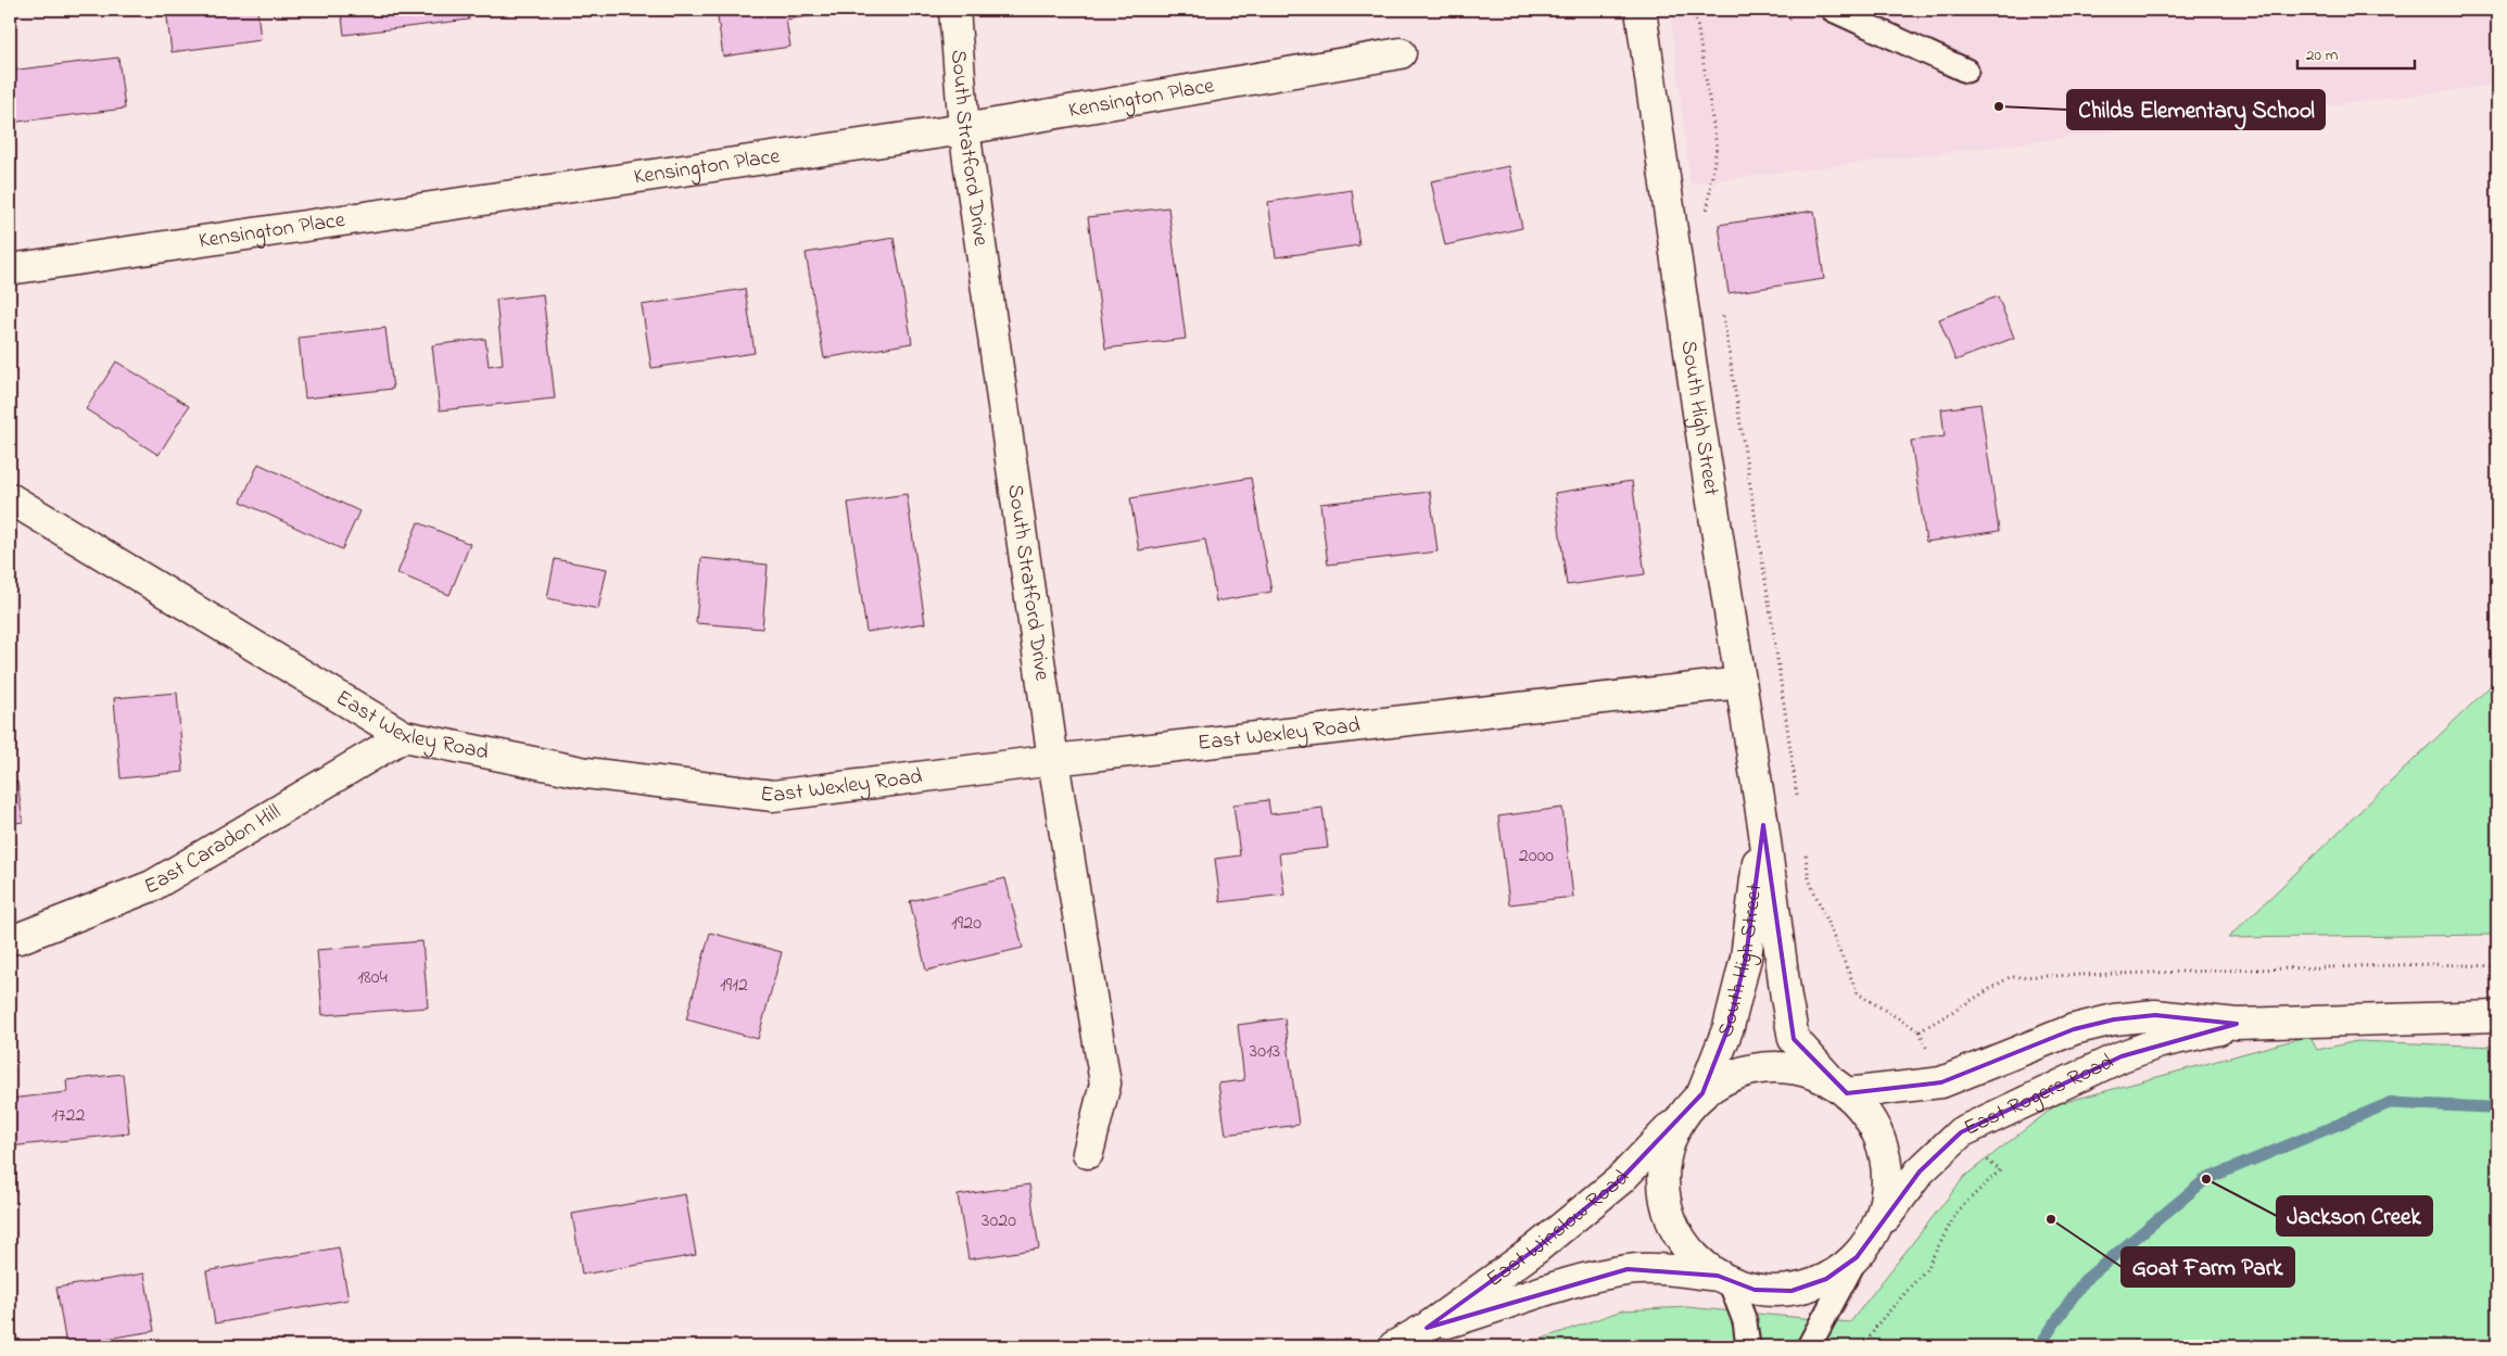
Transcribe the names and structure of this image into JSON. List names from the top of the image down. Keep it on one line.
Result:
{"streets":{"street":["Kensington Place","South Stratford Drive","South High Street","East Wexley Road","East Caradon Hill","East Rogers Road","East Winslow Road"]},"crossings":[["Kensington Place","South Stratford Drive"],["South Stratford Drive","East Wexley Road"],["South High Street","East Wexley Road"],["South High Street","East Rogers Road"],["South High Street","East Winslow Road"],["East Wexley Road","East Caradon Hill"],["East Rogers Road","East Winslow Road"]],"places":["Childs Elementary School","Jackson Creek","Goat Farm Park"],"house_numbers":["2000","1920","1804","1912","3013","1722","3020"],"scale_bar":"20 m"}
